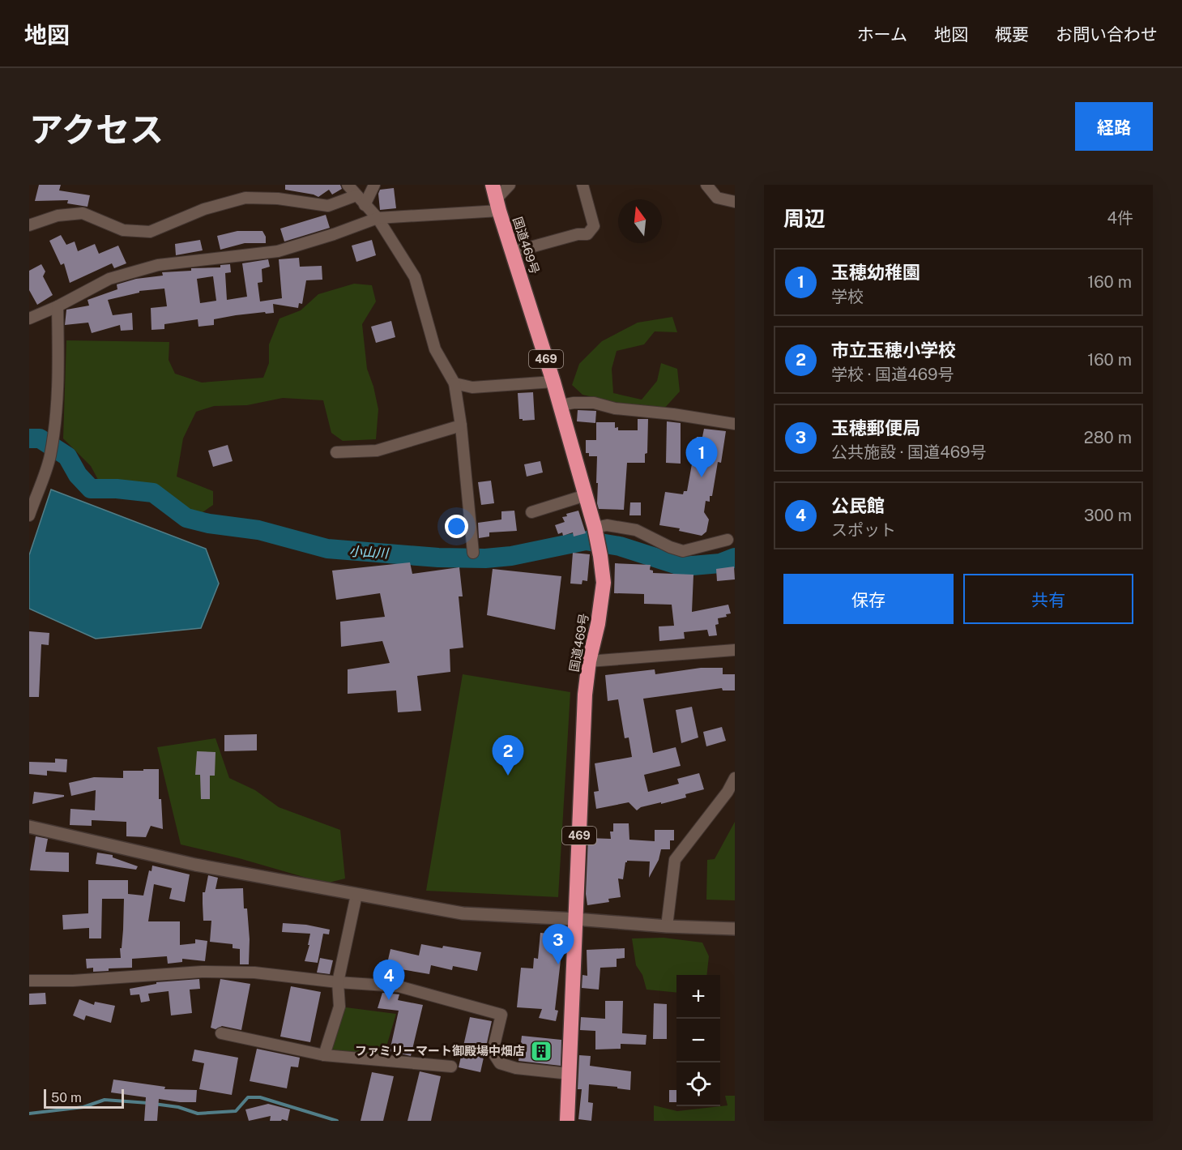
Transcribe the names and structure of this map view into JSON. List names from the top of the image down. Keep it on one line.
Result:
{"streets":{"highway":["国道469号","469"]},"water":["小山川"],"places":{"building":["ファミリーマート御殿場中畑店"]},"scale_bar":"50 m","north":"top","page":{"header":"地図","nav":["ホーム","地図","概要","お問い合わせ"],"title":"アクセス","buttons":["経路",["保存","共有"]],"heading":["周辺","4件"],"list":[{"mark":"1","name":"玉穂幼稚園","note":"学校","value":"160 m"},{"mark":"2","name":"市立玉穂小学校","note":"学校 · 国道469号","value":"160 m"},{"mark":"3","name":"玉穂郵便局","note":"公共施設 · 国道469号","value":"280 m"},{"mark":"4","name":"公民館","note":"スポット","value":"300 m"}],"pins":["1","2","3","4"],"map_buttons":["+","−"],"scale":"50 m"}}
